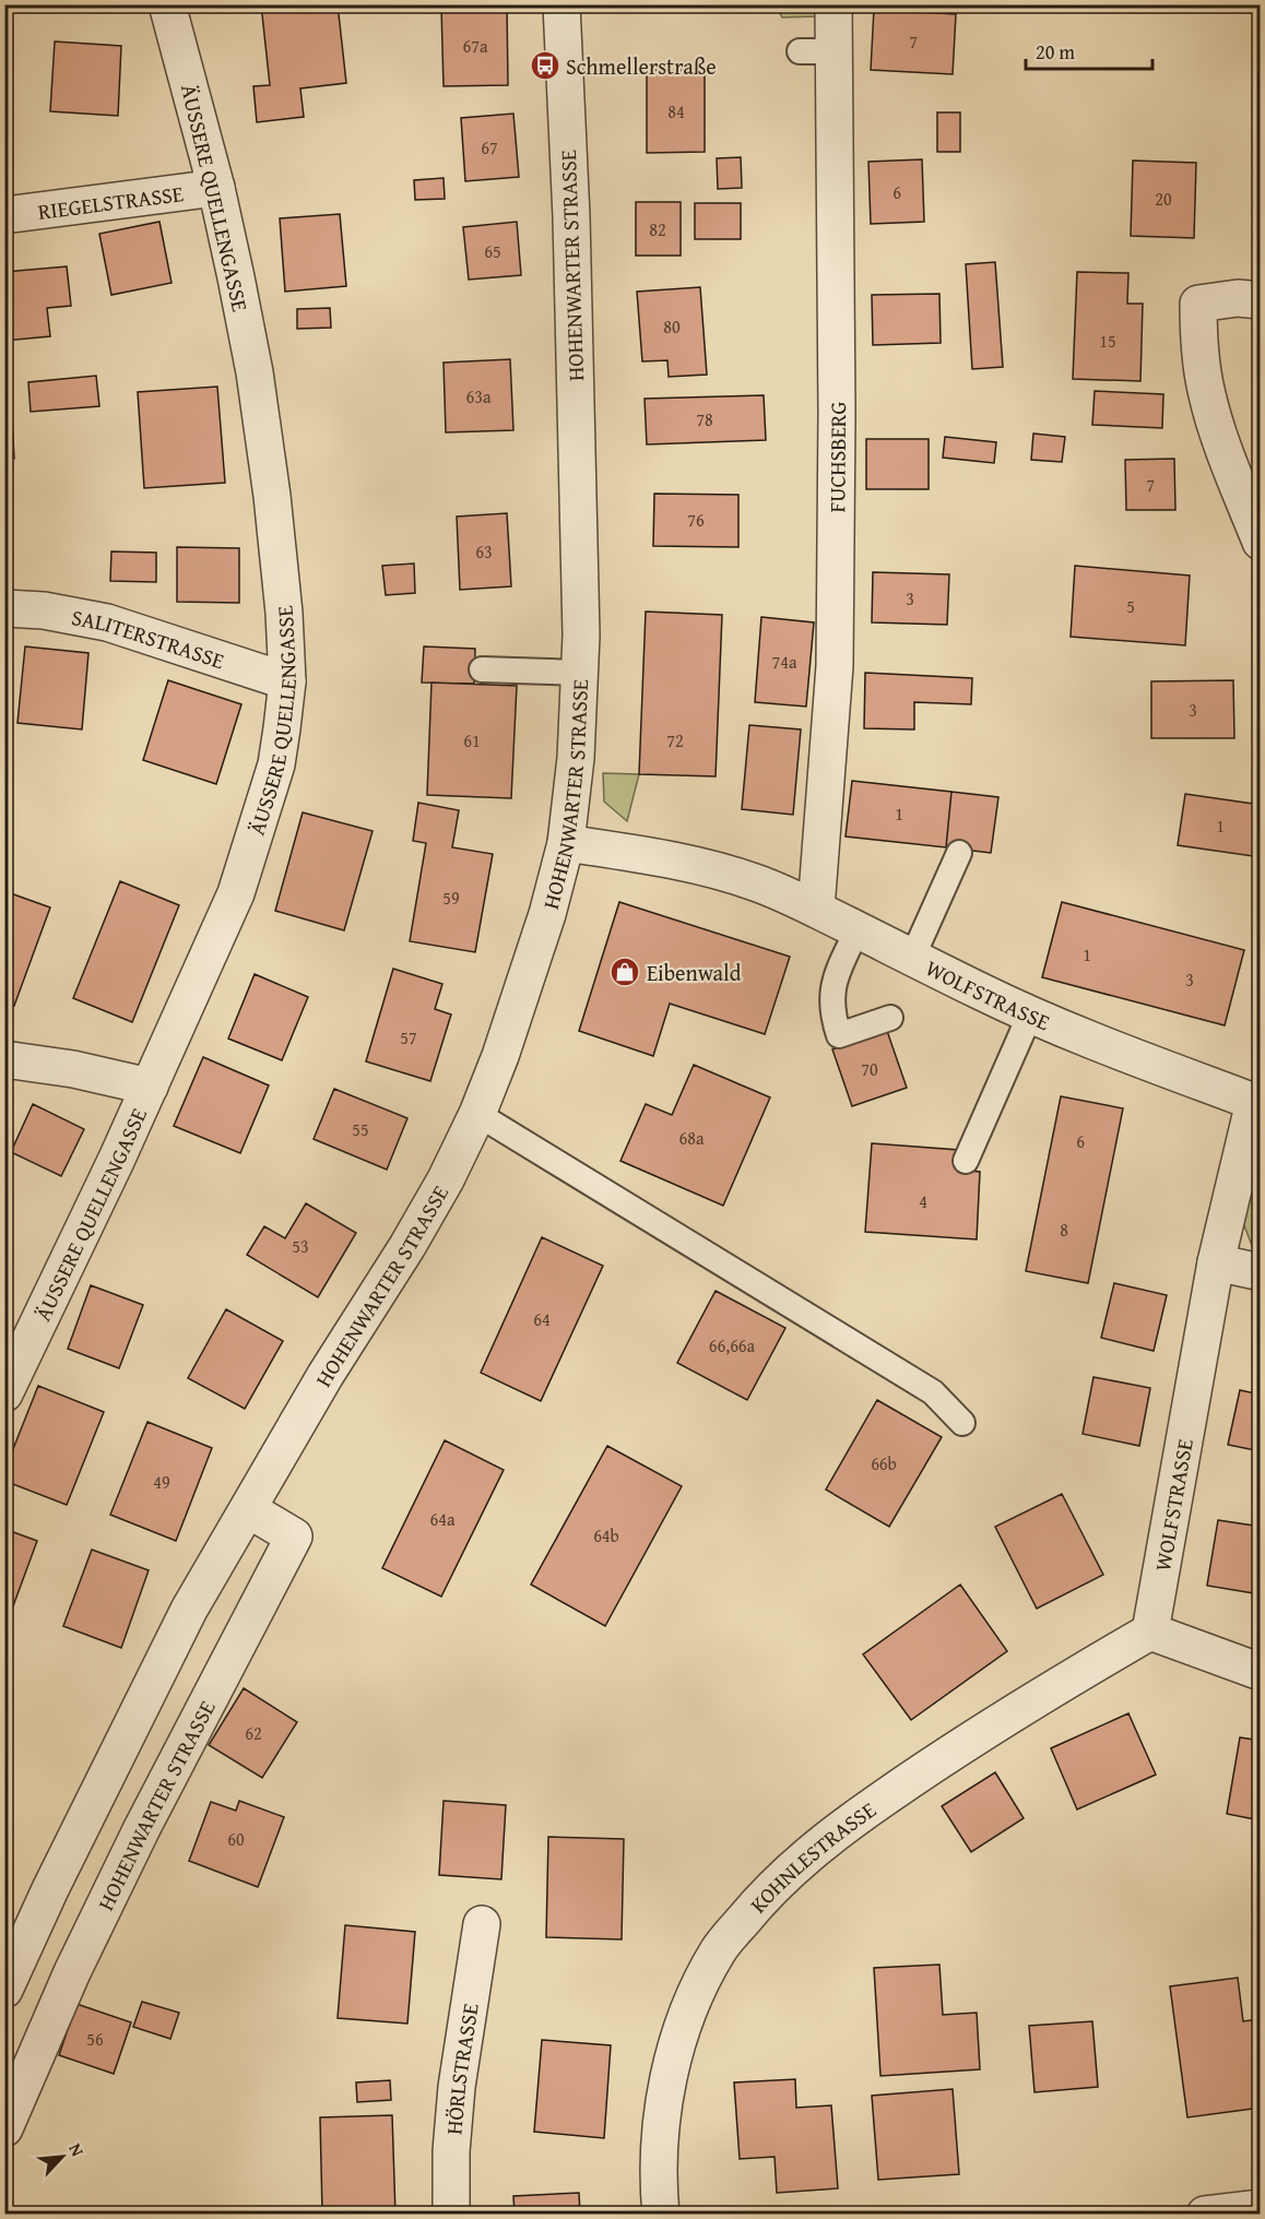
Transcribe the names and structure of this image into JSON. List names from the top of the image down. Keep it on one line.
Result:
{"streets":{"street":["ÄUSSERE QUELLENGASSE","RIEGELSTRASSE","HOHENWARTER STRASSE","FUCHSBERG","SALITERSTRASSE","WOLFSTRASSE","KOHNLESTRASSE","HÖRLSTRASSE"]},"crossings":[["ÄUSSERE QUELLENGASSE","RIEGELSTRASSE"],["ÄUSSERE QUELLENGASSE","SALITERSTRASSE"],["HOHENWARTER STRASSE","WOLFSTRASSE"],["FUCHSBERG","WOLFSTRASSE"],["WOLFSTRASSE","KOHNLESTRASSE"]],"places":{"bus stop":["Schmellerstraße"],"shop":["Eibenwald"]},"house_numbers":["7","67a","84","67","6","20","82","65","80","15","63a","78","7","76","63","3","5","74a","3","61","72","1","1","59","1","3","57","70","55","68a","6","4","8","53","64","66,66a","66b","49","64a","64b","62","60","56"],"scale_bar":"20 m","north":"top right"}
